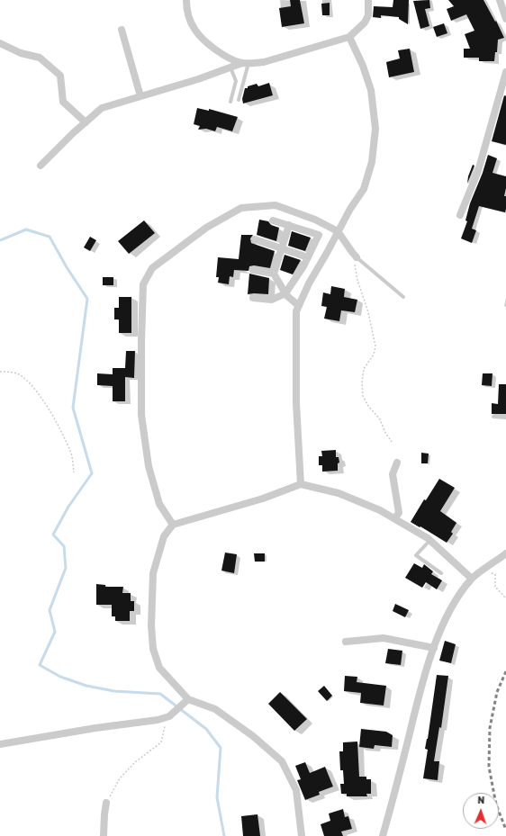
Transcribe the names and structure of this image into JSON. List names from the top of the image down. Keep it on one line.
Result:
{"north":"top"}
